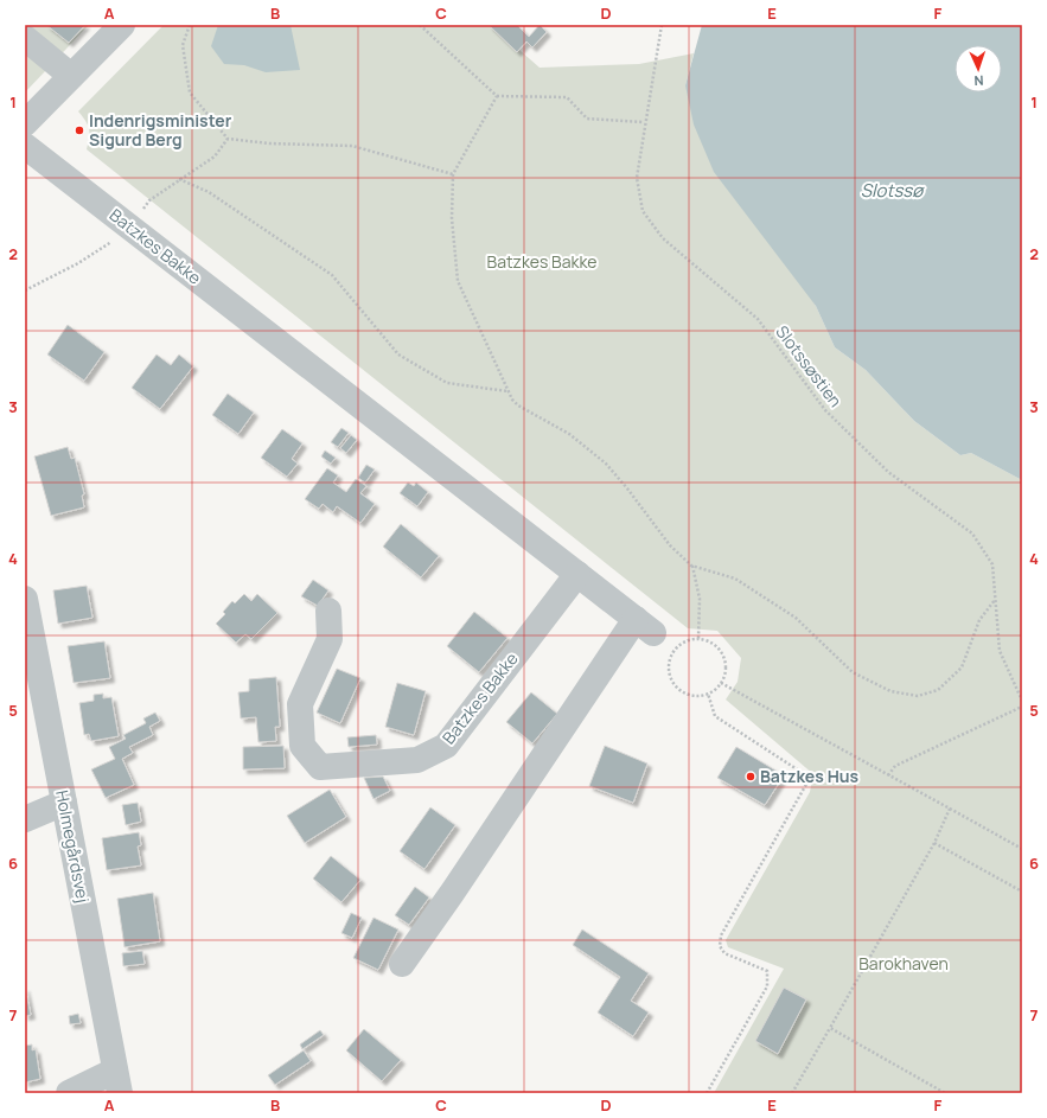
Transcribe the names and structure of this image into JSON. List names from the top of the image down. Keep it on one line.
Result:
{"streets":{"street":["Batzkes Bakke","Holmegårdsvej"],"path":["Slotssøstien"]},"water":["Slotssø"],"parks":["Batzkes Bakke","Barokhaven"],"places":["Indenrigsminister Sigurd Berg","Batzkes Hus"],"north":"bottom","grid":{"columns":["A","B","C","D","E","F"],"rows":["1","2","3","4","5","6","7"]}}
